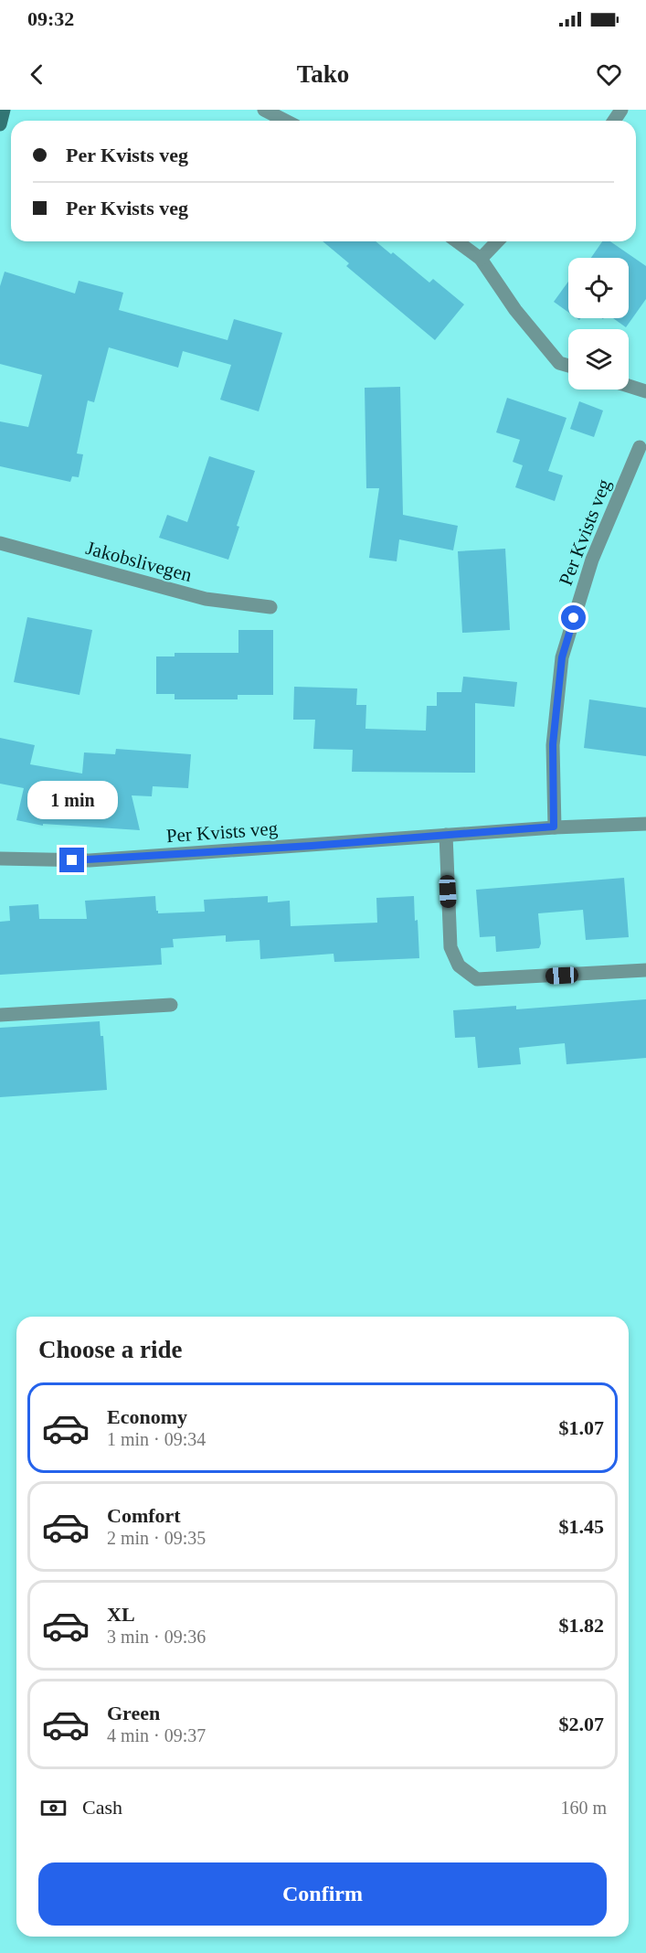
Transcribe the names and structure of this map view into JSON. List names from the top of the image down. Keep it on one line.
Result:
{"streets":{"street":["Per Kvists veg","Jakobslivegen"]},"page":{"status":"09:32","header":"Tako","banner":["Per Kvists veg","Per Kvists veg"],"bubble":"1 min","heading":"Choose a ride","list":[{"name":"Economy","note":"1 min · 09:34","value":"$1.07"},{"name":"Comfort","note":"2 min · 09:35","value":"$1.45"},{"name":"XL","note":"3 min · 09:36","value":"$1.82"},{"name":"Green","note":"4 min · 09:37","value":"$2.07"}],"pay":["Cash","160 m"],"buttons":"Confirm"}}
